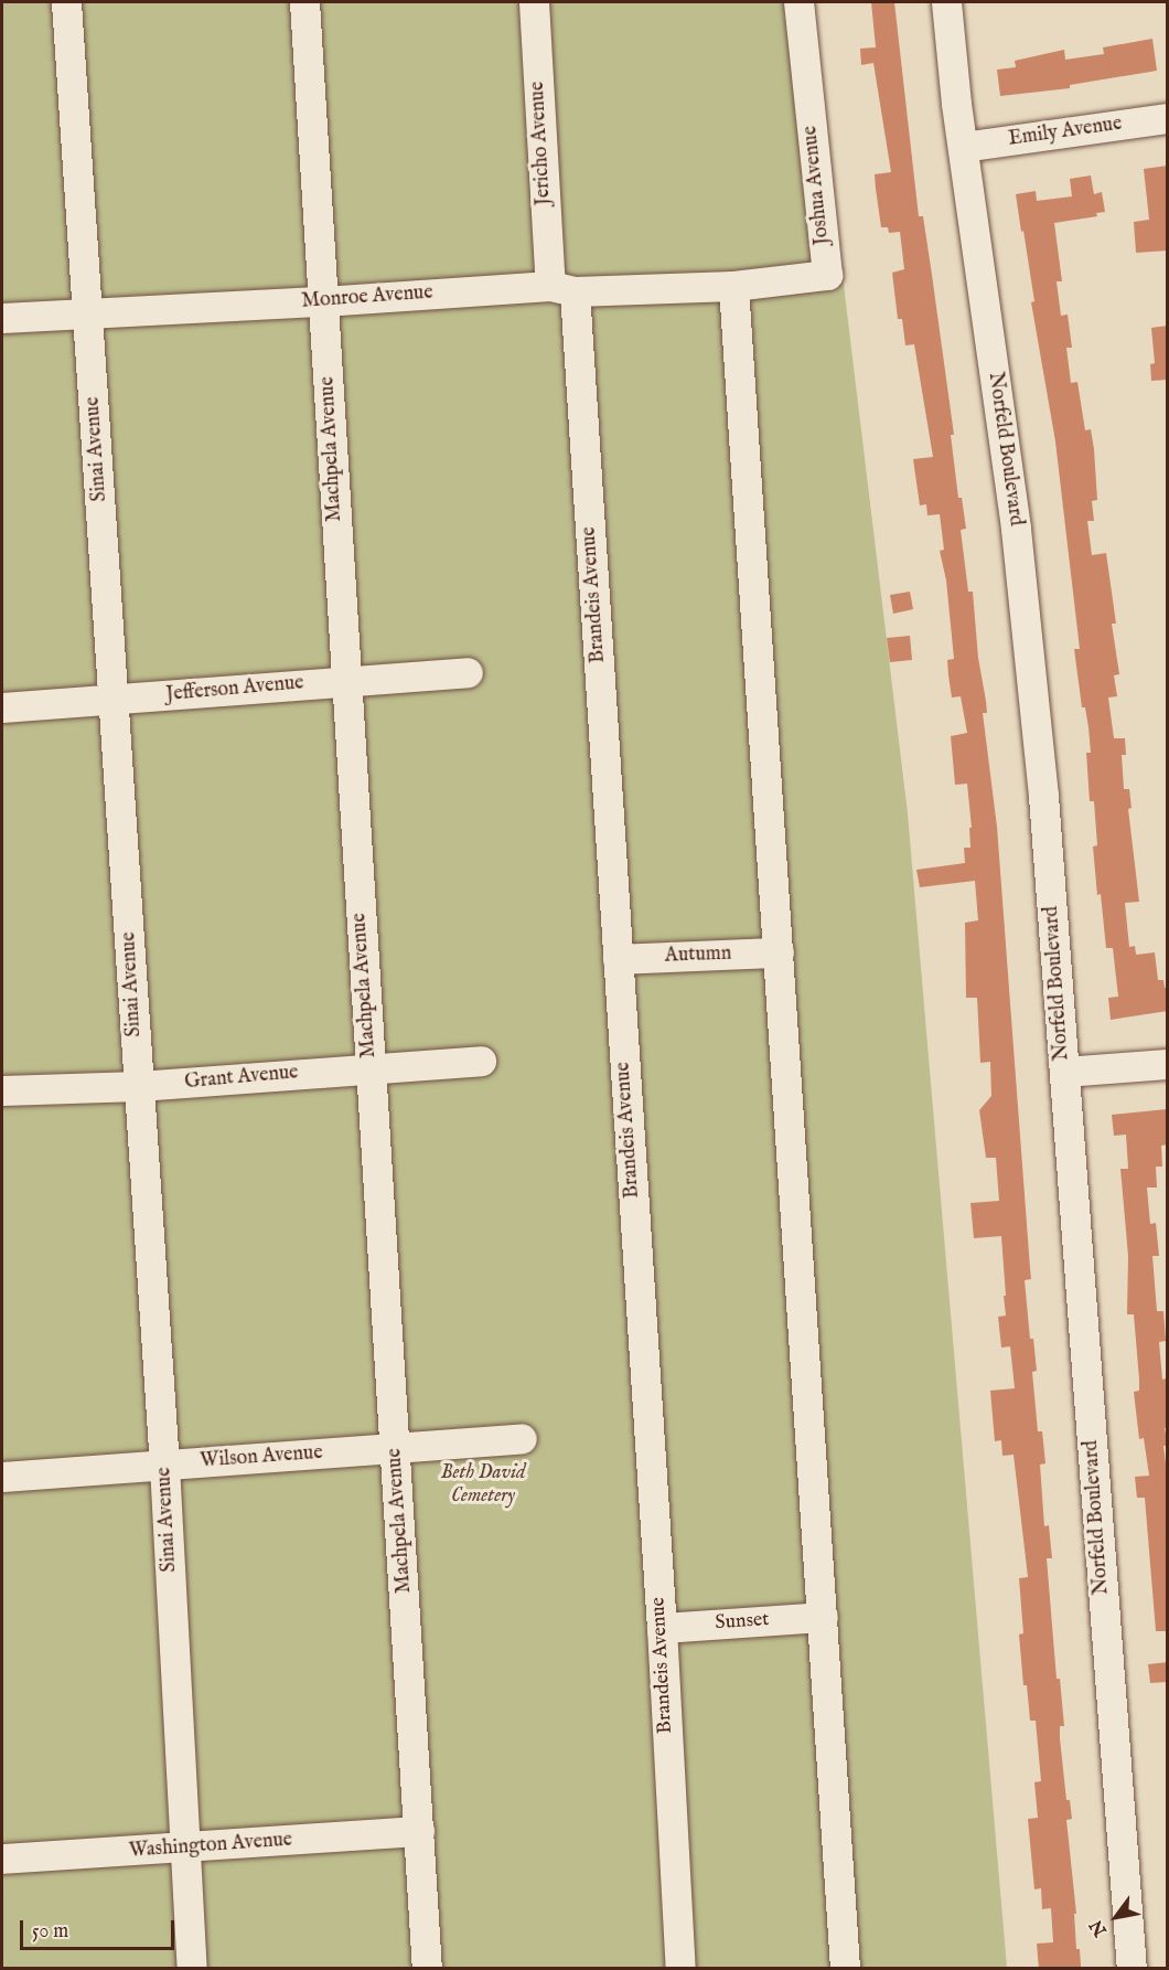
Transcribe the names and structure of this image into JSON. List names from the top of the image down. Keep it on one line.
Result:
{"streets":{"street":["Emily Avenue","Jericho Avenue","Joshua Avenue","Monroe Avenue","Sinai Avenue","Machpela Avenue","Norfeld Boulevard","Brandeis Avenue","Jefferson Avenue","Autumn","Grant Avenue","Wilson Avenue","Sunset","Washington Avenue"]},"crossings":[["Emily Avenue","Norfeld Boulevard"],["Jericho Avenue","Monroe Avenue"],["Jericho Avenue","Brandeis Avenue"],["Joshua Avenue","Monroe Avenue"],["Monroe Avenue","Sinai Avenue"],["Monroe Avenue","Machpela Avenue"],["Monroe Avenue","Brandeis Avenue"],["Sinai Avenue","Jefferson Avenue"],["Sinai Avenue","Grant Avenue"],["Sinai Avenue","Wilson Avenue"],["Sinai Avenue","Washington Avenue"],["Machpela Avenue","Jefferson Avenue"],["Machpela Avenue","Grant Avenue"],["Machpela Avenue","Wilson Avenue"],["Machpela Avenue","Washington Avenue"],["Brandeis Avenue","Autumn"],["Brandeis Avenue","Sunset"]],"parks":["Beth David Cemetery"],"scale_bar":"50 m","north":"bottom left"}
